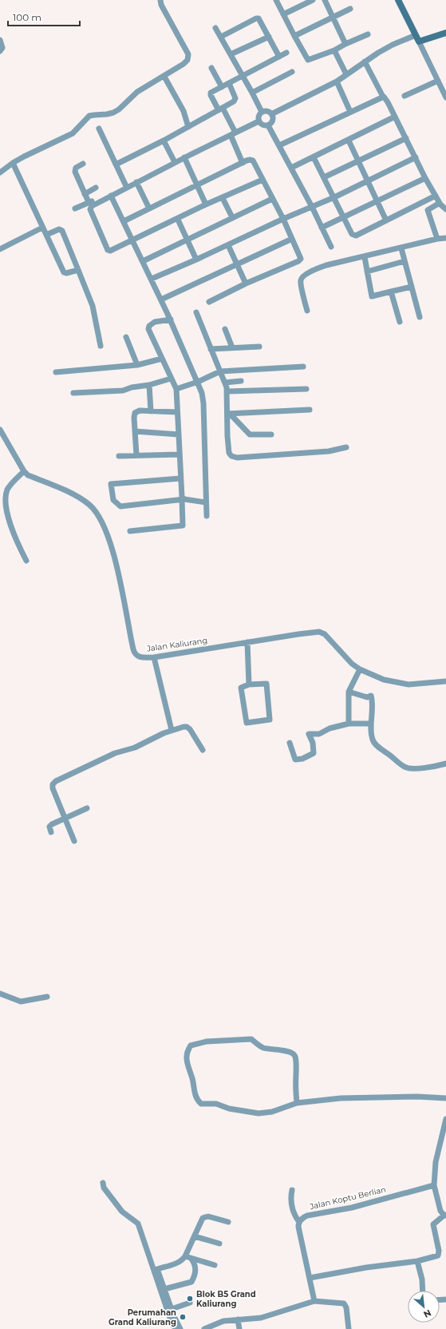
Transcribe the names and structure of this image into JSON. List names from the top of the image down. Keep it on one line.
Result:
{"streets":{"street":["Jalan Kaliurang","Jalan Koptu Berlian"]},"places":["Blok B5 Grand Kaliurang","Perumahan Grand Kaliurang"],"scale_bar":"100 m","north":"bottom right"}
